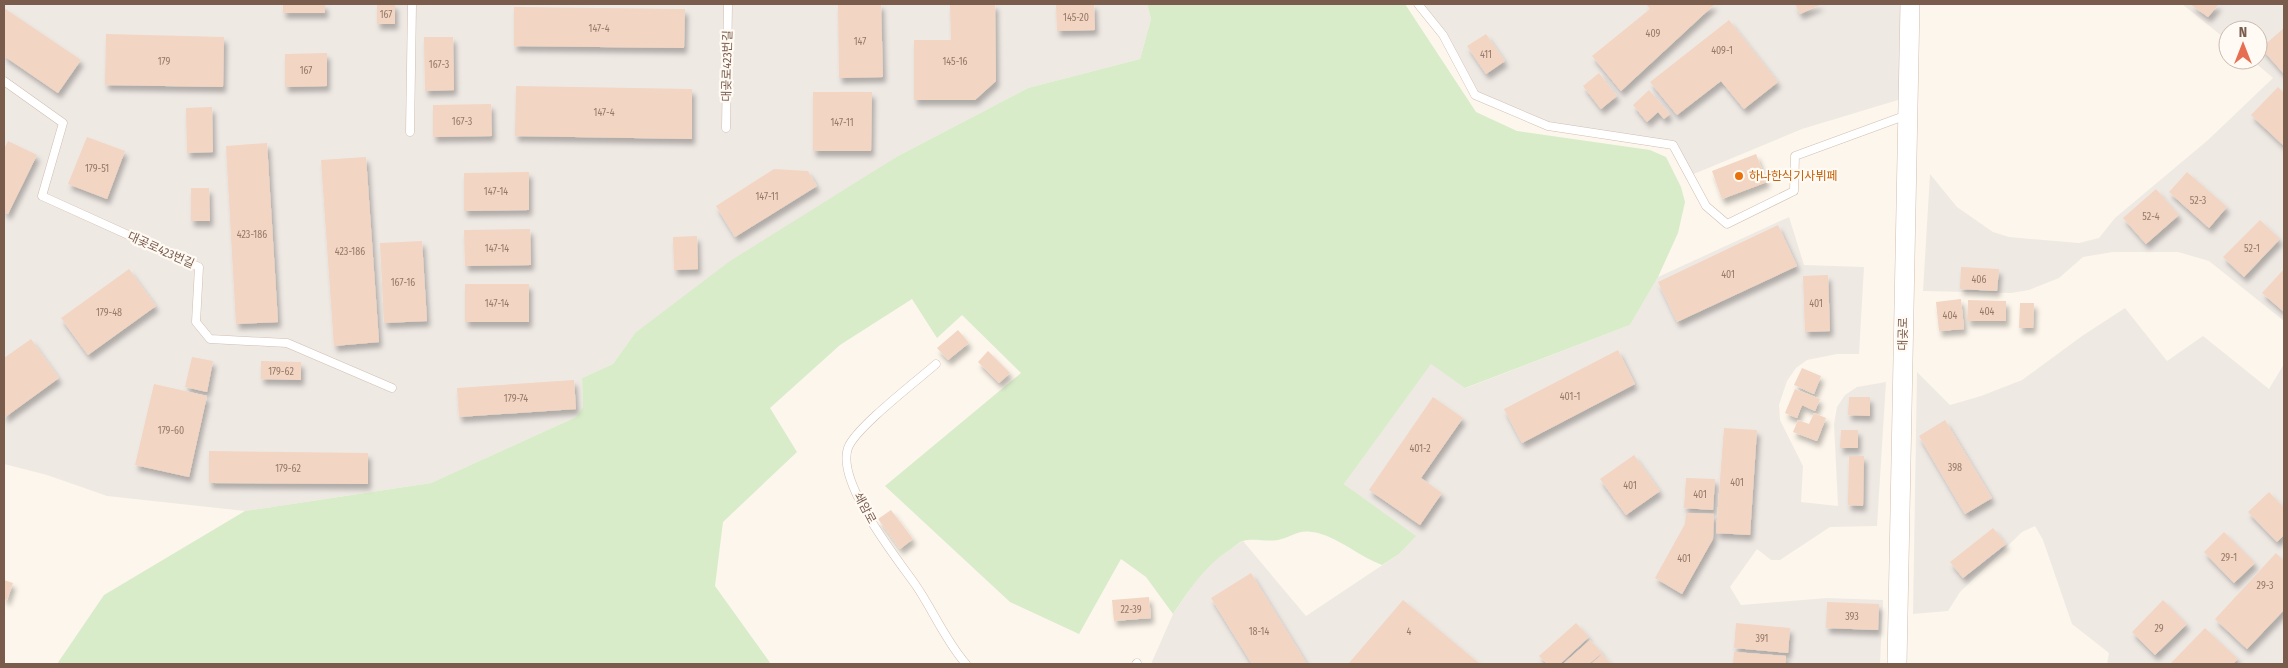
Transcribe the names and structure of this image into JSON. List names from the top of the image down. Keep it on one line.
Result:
{"streets":{"street":["대곶로"],"lane":["대곶로423번길","쇄암로"]},"places":["하나한식기사뷔페"],"house_numbers":["167","145-20","147-4","409","147","409-1","411","179","145-16","167-3","167","147-4","167-3","147-11","179-51","147-14","147-11","52-3","52-4","423-186","147-14","52-1","423-186","401","406","167-16","147-14","401","404","179-48","404","179-62","401-1","179-74","179-60","401-2","398","179-62","401","401","401","29-1","401","29-3","22-39","393","29","18-14","4","391"],"north":"top"}
